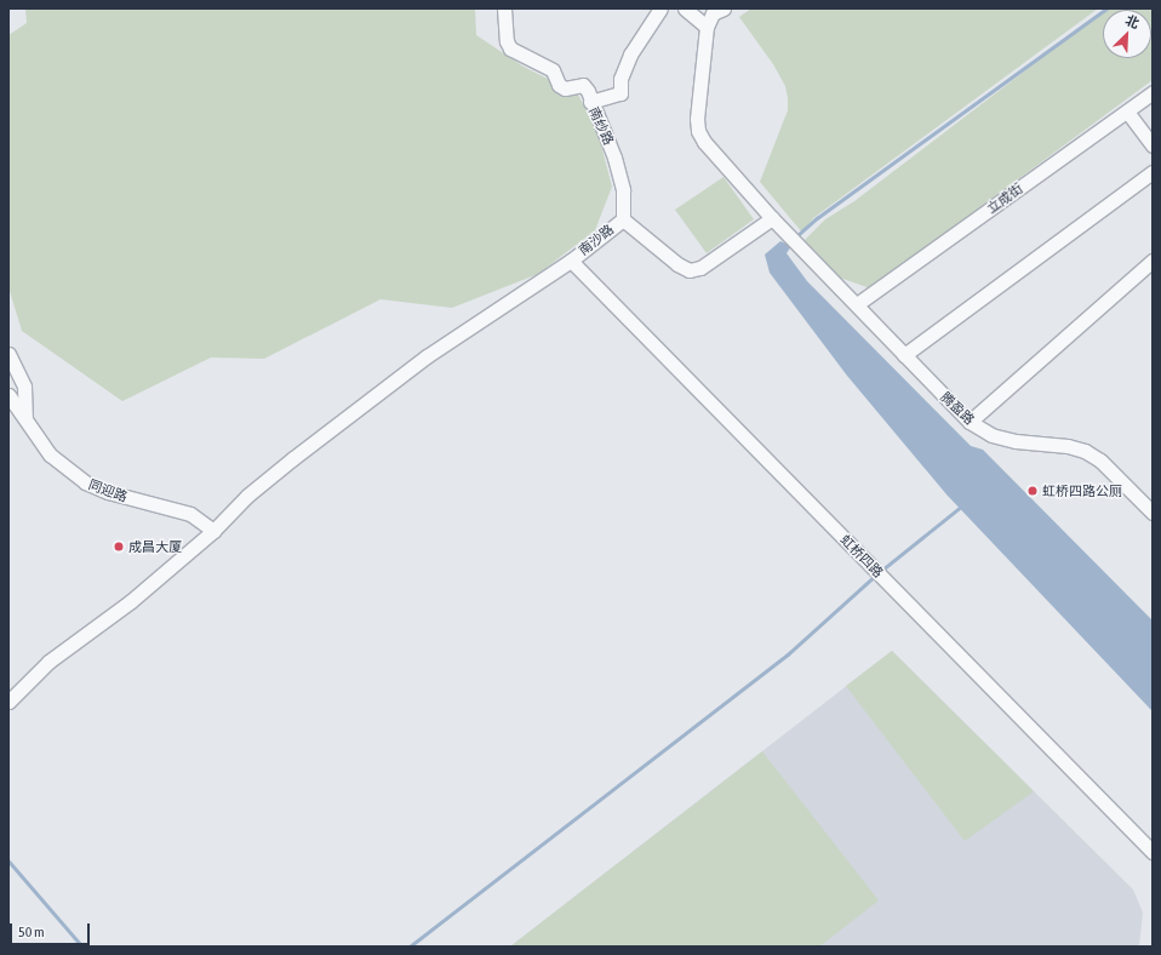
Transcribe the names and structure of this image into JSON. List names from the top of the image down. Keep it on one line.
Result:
{"streets":{"street":["南纱路","立成街","南沙路","腾盈路","同迎路","虹桥四路"]},"crossings":[["南纱路","南沙路"],["立成街","腾盈路"],["南沙路","同迎路"],["南沙路","虹桥四路"]],"places":["虹桥四路公厕","成昌大厦"],"scale_bar":"50 m","north":"top right"}
